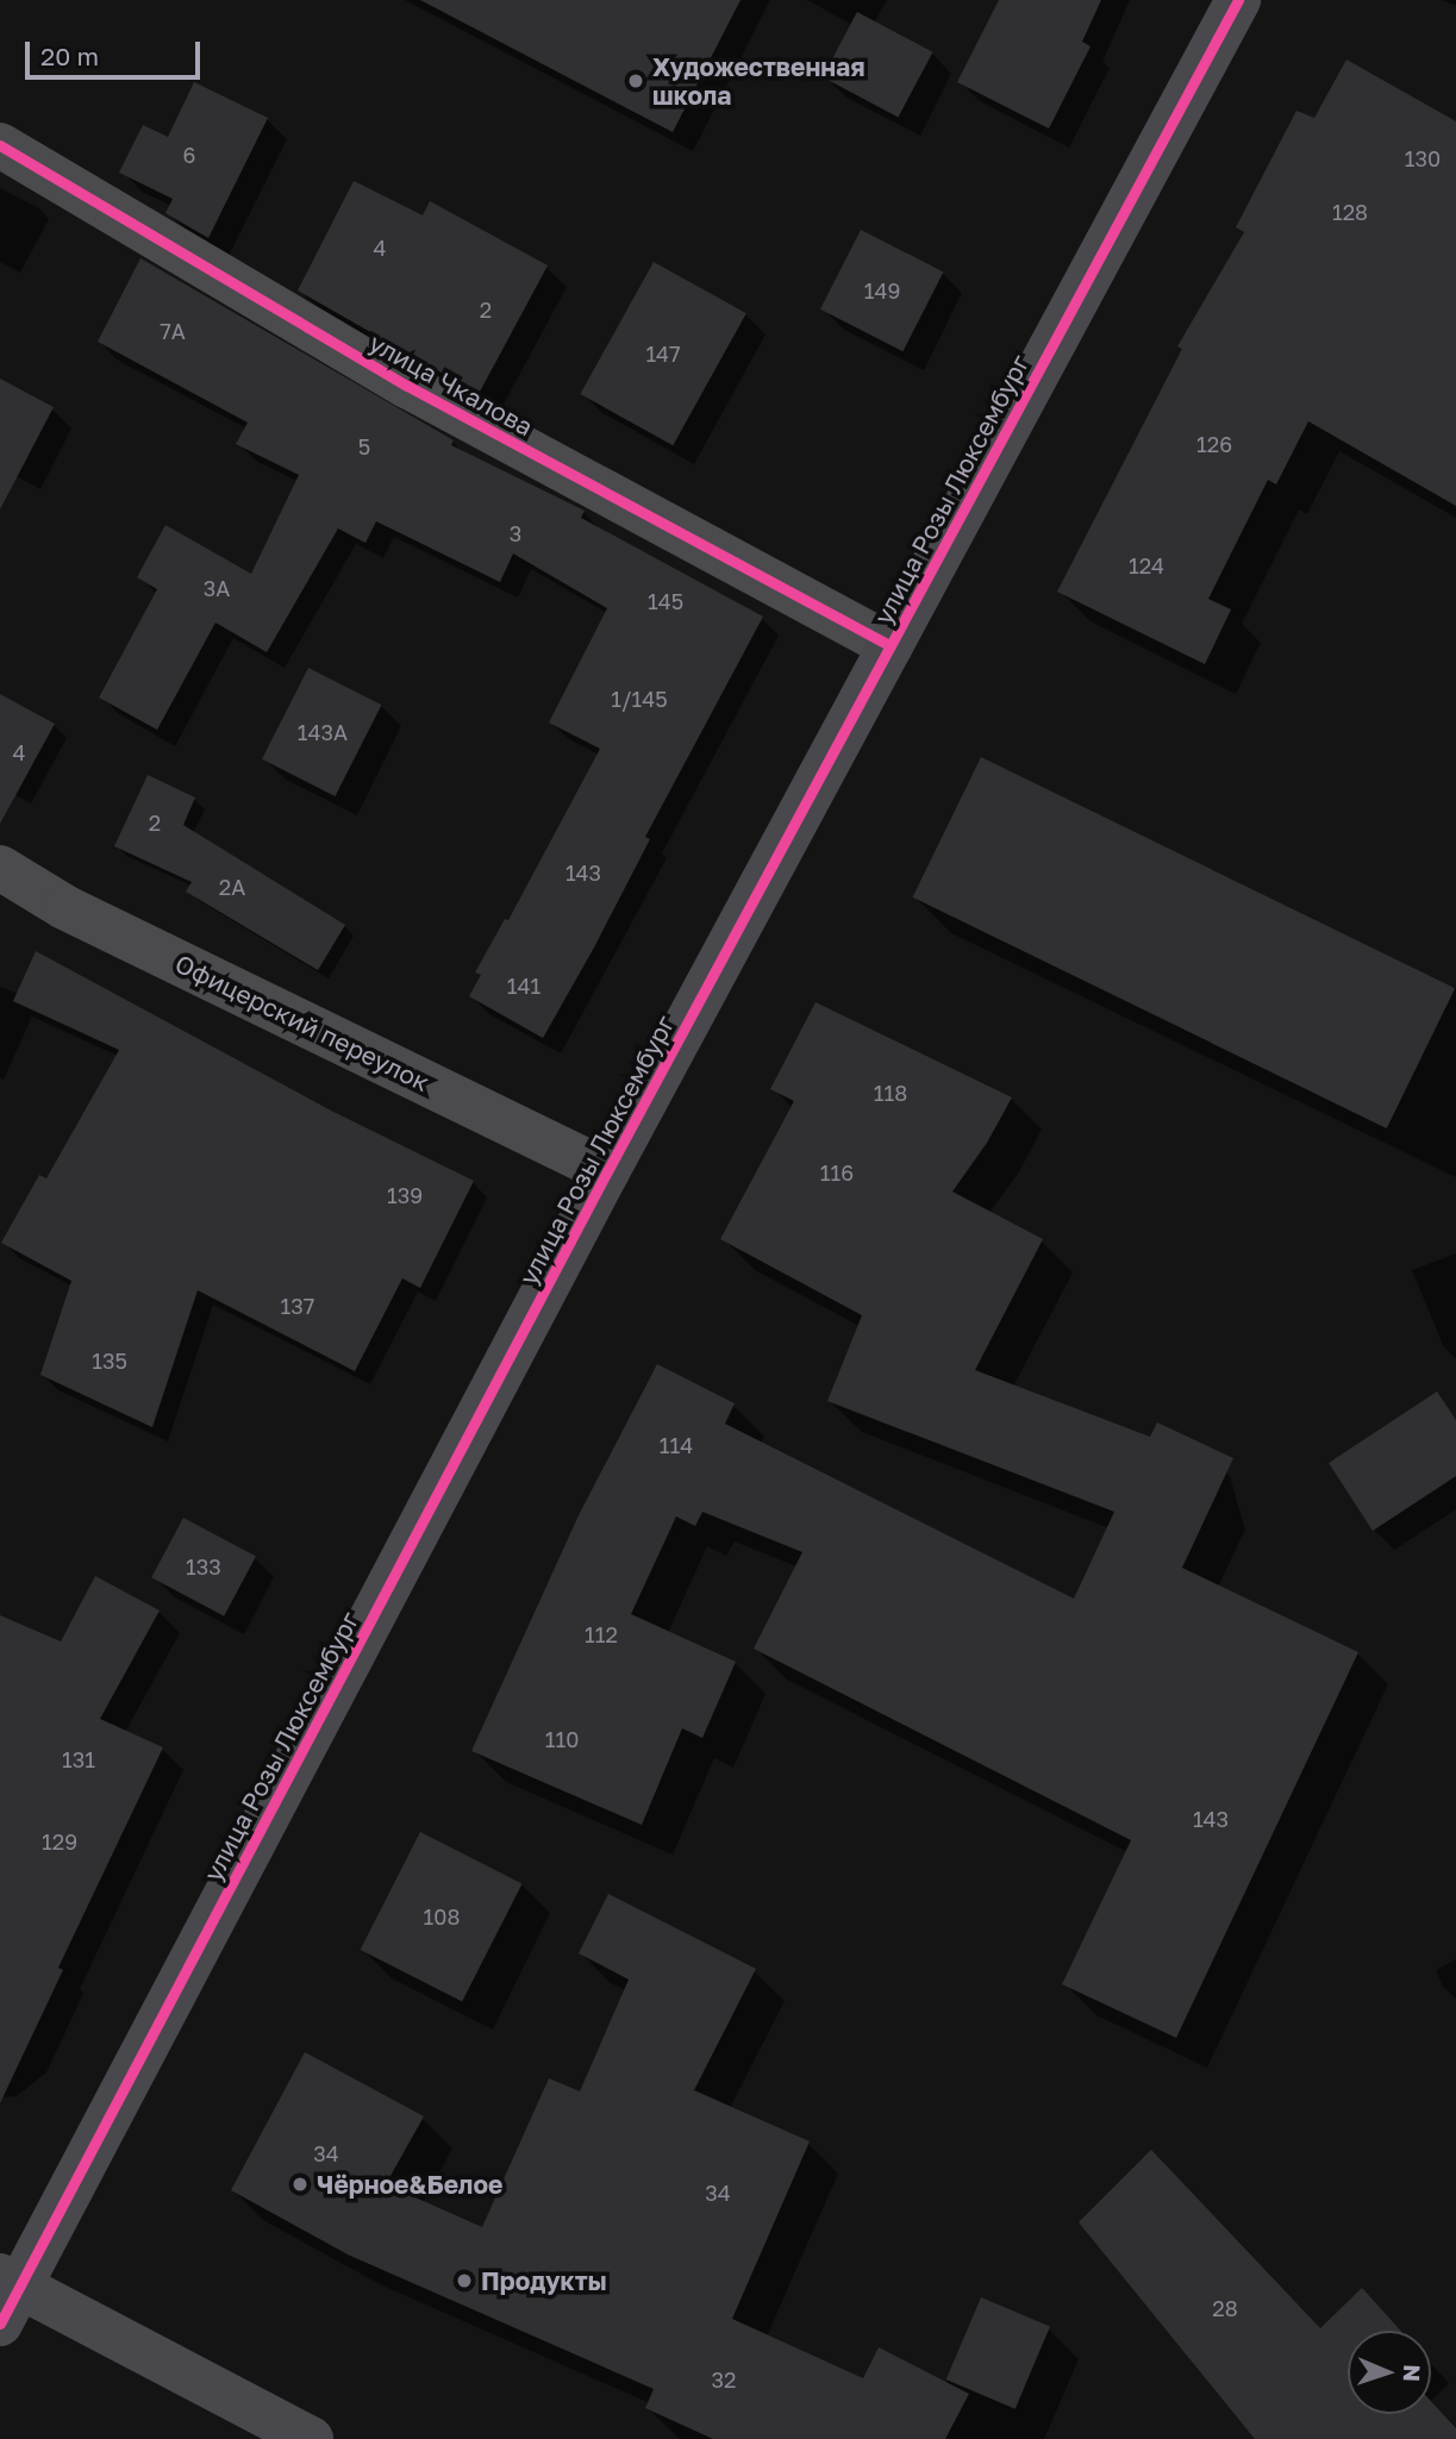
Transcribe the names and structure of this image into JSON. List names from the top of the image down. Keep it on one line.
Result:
{"streets":{"street":["улица Чкалова","улица Розы Люксембург","Офицерский переулок"]},"crossings":[["улица Чкалова","улица Розы Люксембург"],["улица Розы Люксембург","Офицерский переулок"]],"places":["Художественная школа","Чёрное&Белое","Продукты"],"house_numbers":["6","130","128","4","149","2","7А","147","126","5","3","124","3А","145","1/145","143А","4","2","143","2А","141","118","116","139","137","135","114","133","112","110","131","143","129","108","34","34","28","32"],"scale_bar":"20 m","north":"right"}
